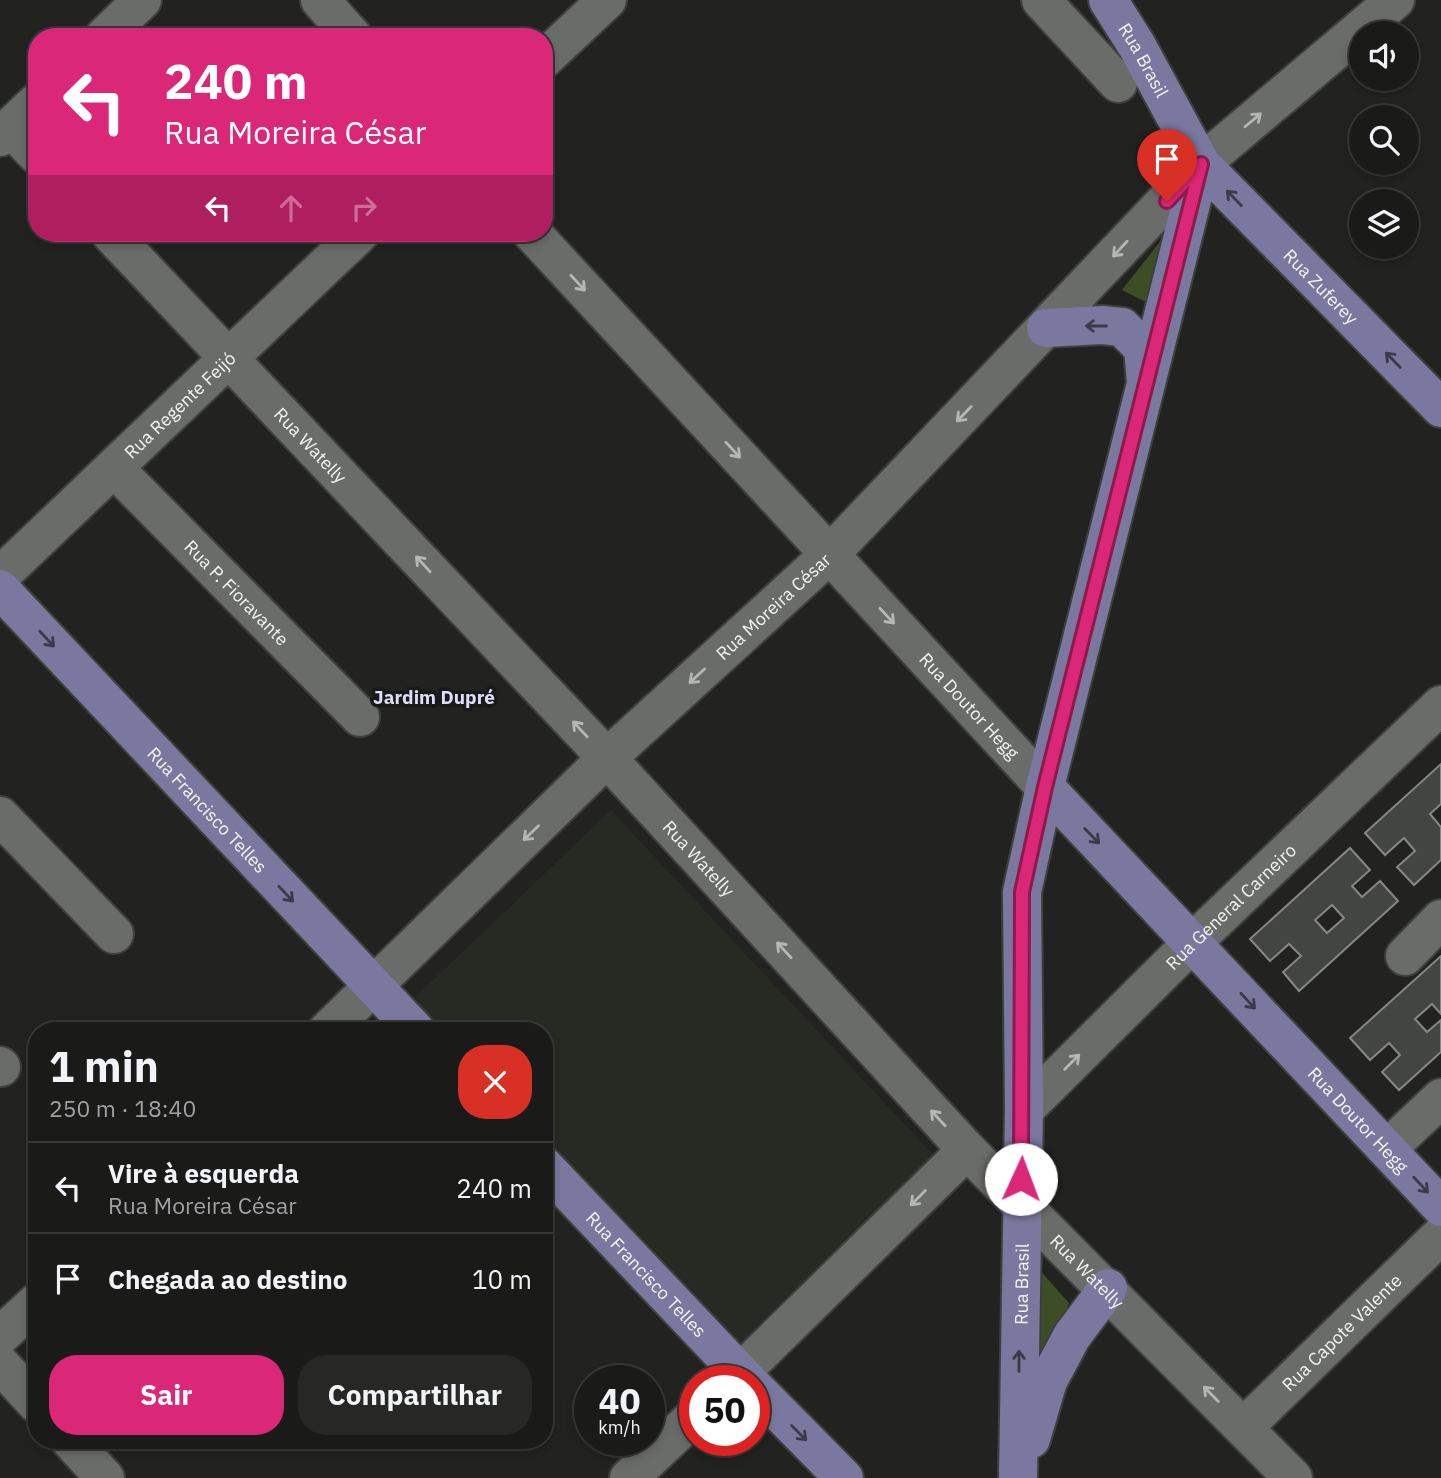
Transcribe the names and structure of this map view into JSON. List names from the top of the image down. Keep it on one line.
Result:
{"streets":{"main road":["Rua Brasil","Rua Zuferey","Rua Doutor Hegg","Rua Francisco Telles"],"street":["Rua Regente Feijó","Rua Watelly","Rua P. Fioravante","Rua Moreira César","Rua General Carneiro","Rua Capote Valente"]},"crossings":[["Rua Brasil","Rua Zuferey"],["Rua Brasil","Rua Watelly"],["Rua Brasil","Rua Moreira César"],["Rua Brasil","Rua Doutor Hegg"],["Rua Brasil","Rua General Carneiro"],["Rua Zuferey","Rua Moreira César"],["Rua Regente Feijó","Rua Watelly"],["Rua Regente Feijó","Rua P. Fioravante"],["Rua Watelly","Rua Moreira César"],["Rua Watelly","Rua Capote Valente"],["Rua Moreira César","Rua Doutor Hegg"],["Rua Moreira César","Rua Francisco Telles"],["Rua Doutor Hegg","Rua General Carneiro"]],"one_way":["Rua Zuferey","Rua Watelly","Rua Doutor Hegg","Rua Francisco Telles","Rua General Carneiro"],"districts":["Jardim Dupré"],"page":{"turn":["240 m","Rua Moreira César"],"heading":["1 min","250 m · 18:40"],"list":[{"name":"Vire à esquerda","note":"Rua Moreira César","value":"240 m"},{"name":"Chegada ao destino","value":"10 m"}],"buttons":["Sair","Compartilhar"],"speed":"40 km/h","limit":"50"}}
